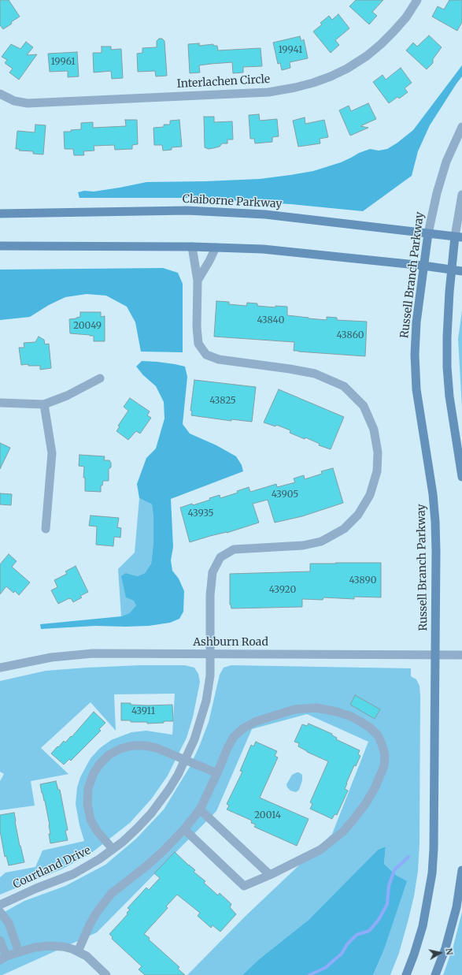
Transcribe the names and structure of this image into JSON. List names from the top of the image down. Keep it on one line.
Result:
{"streets":{"main road":["Claiborne Parkway","Russell Branch Parkway"],"street":["Interlachen Circle","Ashburn Road","Courtland Drive"]},"crossings":[["Claiborne Parkway","Russell Branch Parkway"],["Russell Branch Parkway","Ashburn Road"],["Ashburn Road","Courtland Drive"]],"house_numbers":["19941","19961","43840","20049","43860","43825","43905","43935","43890","43920","43911","20014"],"north":"right"}
